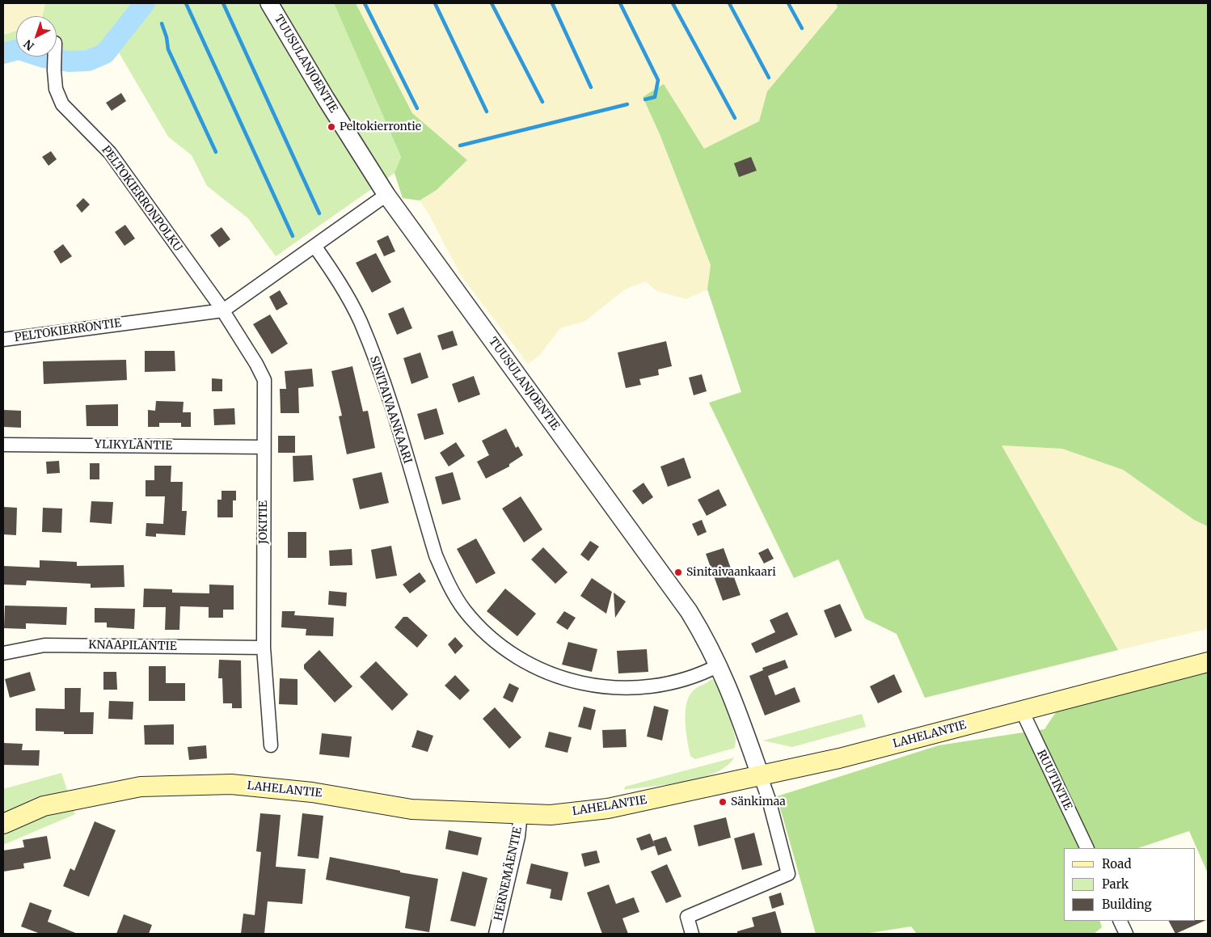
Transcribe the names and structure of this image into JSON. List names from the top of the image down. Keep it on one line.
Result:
{"streets":{"main road":["LAHELANTIE"],"street":["TUUSULANJOENTIE","PELTOKIERRONPOLKU","PELTOKIERRONTIE","SINITAIVAANKAARI","YLIKYLÄNTIE","JOKITIE","KNAAPILANTIE","RUUTINTIE","HERNEMÄENTIE"]},"crossings":[["TUUSULANJOENTIE","PELTOKIERRONTIE"],["TUUSULANJOENTIE","SINITAIVAANKAARI"],["TUUSULANJOENTIE","LAHELANTIE"],["PELTOKIERRONPOLKU","PELTOKIERRONTIE"],["PELTOKIERRONPOLKU","JOKITIE"],["PELTOKIERRONTIE","SINITAIVAANKAARI"],["PELTOKIERRONTIE","JOKITIE"],["YLIKYLÄNTIE","JOKITIE"],["JOKITIE","KNAAPILANTIE"],["LAHELANTIE","RUUTINTIE"],["LAHELANTIE","HERNEMÄENTIE"]],"places":["Peltokierrontie","Sinitaivaankaari","Sänkimaa"],"legend":["Road","Park","Building"],"north":"bottom left"}
